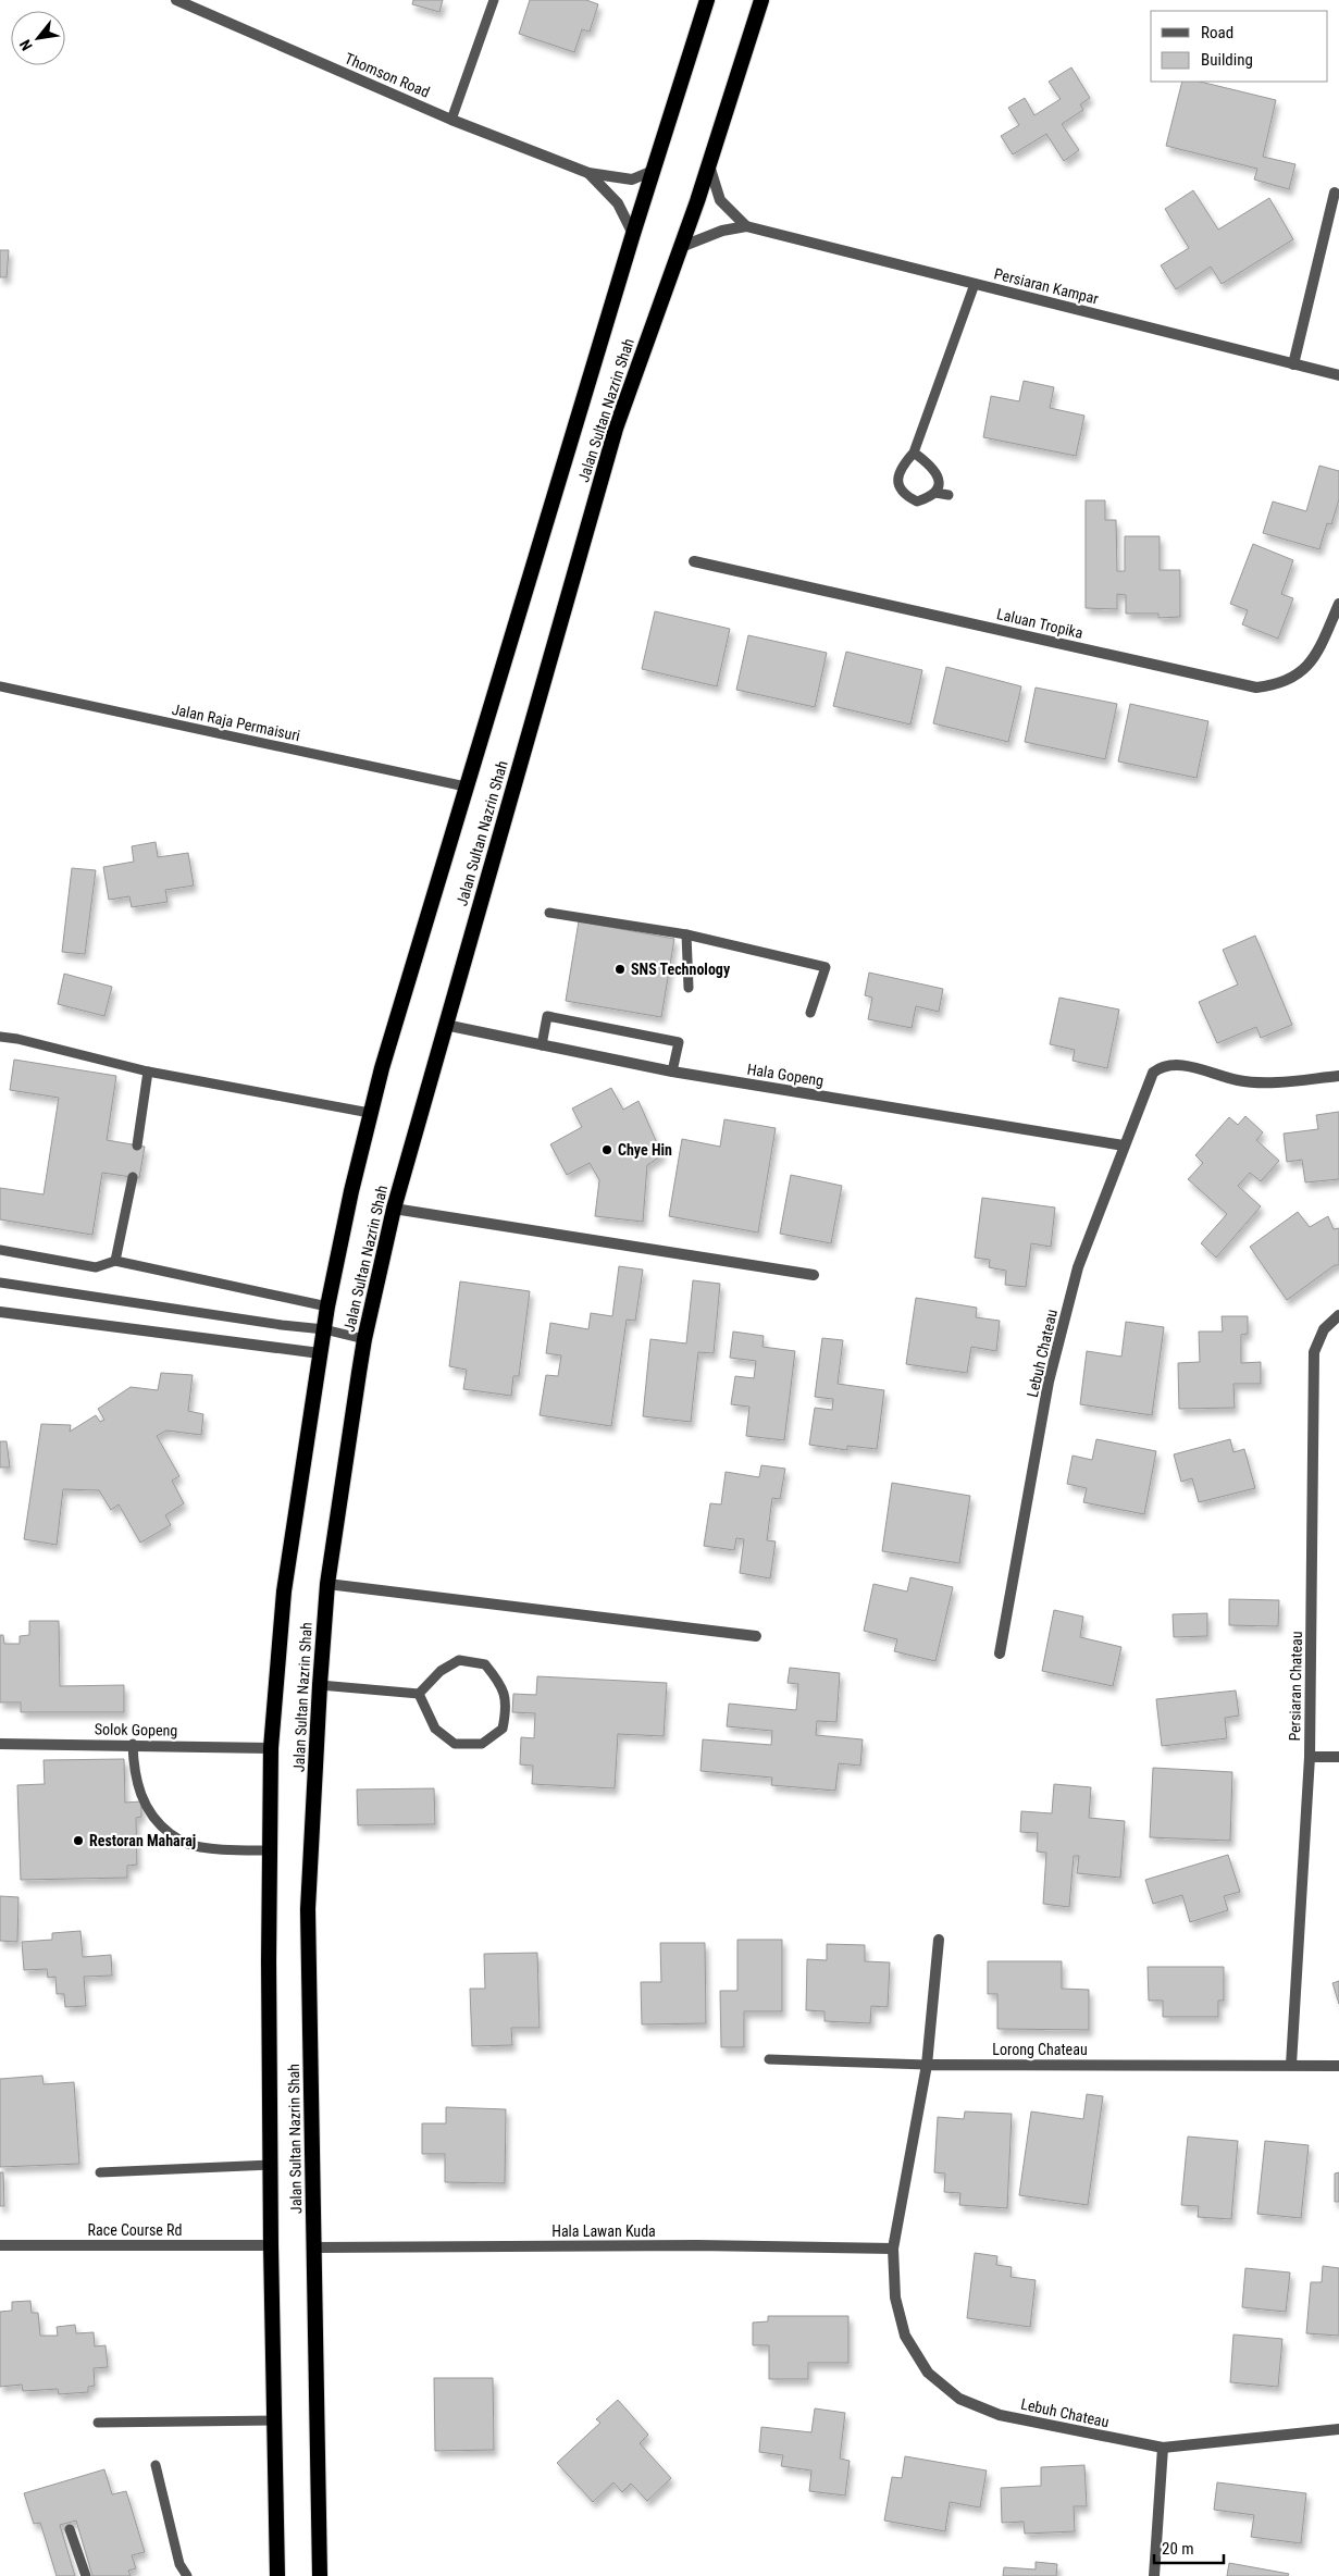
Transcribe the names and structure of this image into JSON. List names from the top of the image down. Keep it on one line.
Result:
{"streets":{"highway":["Jalan Sultan Nazrin Shah"],"street":["Thomson Road","Persiaran Kampar","Laluan Tropika","Hala Gopeng","Lebuh Chateau","Persiaran Chateau","Solok Gopeng","Lorong Chateau","Race Course Rd","Hala Lawan Kuda"],"lane":["Jalan Raja Permaisuri"]},"crossings":[["Thomson Road","Jalan Sultan Nazrin Shah"],["Persiaran Kampar","Jalan Sultan Nazrin Shah"],["Jalan Sultan Nazrin Shah","Jalan Raja Permaisuri"],["Jalan Sultan Nazrin Shah","Hala Gopeng"],["Jalan Sultan Nazrin Shah","Solok Gopeng"],["Jalan Sultan Nazrin Shah","Race Course Rd"],["Jalan Sultan Nazrin Shah","Hala Lawan Kuda"],["Hala Gopeng","Lebuh Chateau"],["Lebuh Chateau","Hala Lawan Kuda"],["Persiaran Chateau","Lorong Chateau"]],"places":["SNS Technology","Chye Hin","Restoran Maharaj"],"legend":["Road","Building"],"scale_bar":"20 m","north":"bottom left"}
